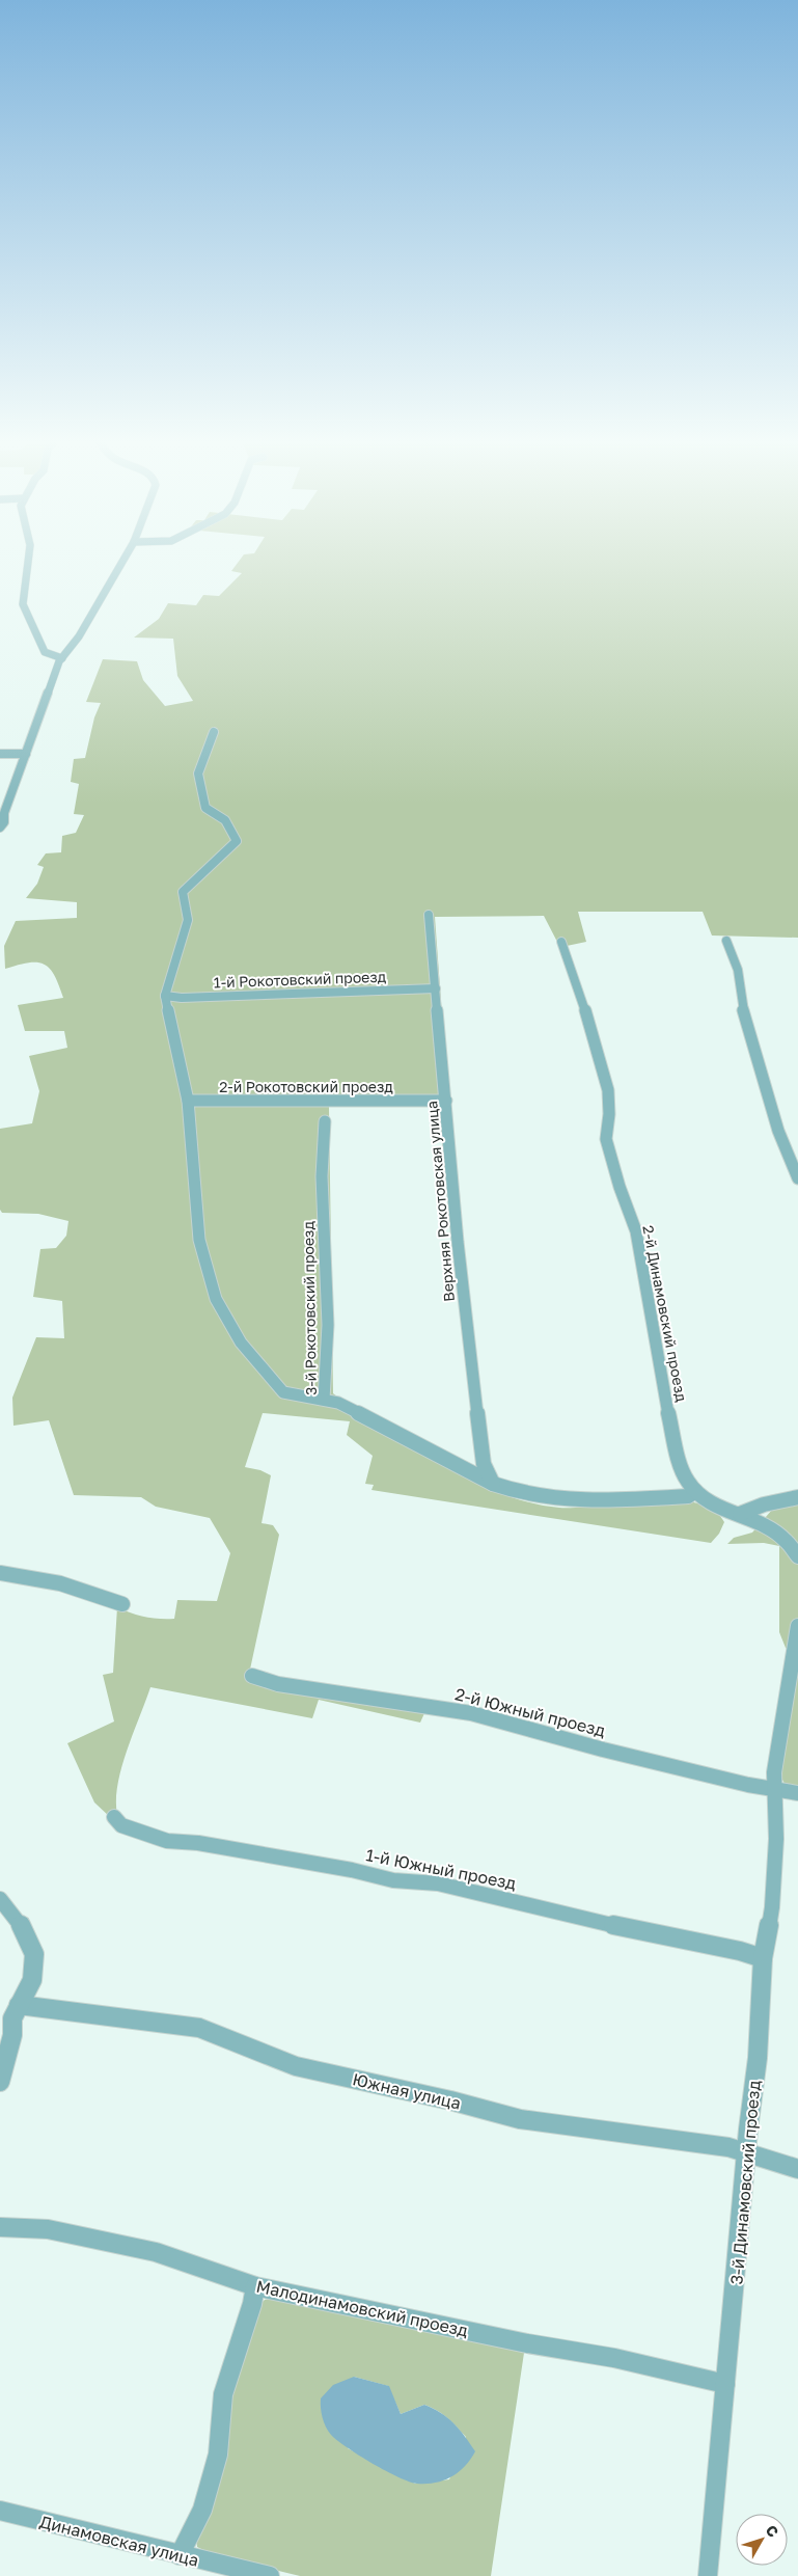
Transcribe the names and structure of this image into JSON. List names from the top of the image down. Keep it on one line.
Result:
{"streets":{"street":["1-й Рокотовский проезд","2-й Рокотовский проезд","Верхняя Рокотовская улица","3-й Рокотовский проезд","2-й Динамовский проезд","2-й Южный проезд","1-й Южный проезд","Южная улица","3-й Динамовский проезд","Малодинамовский проезд","Динамовская улица"]},"crossings":[["1-й Рокотовский проезд","Верхняя Рокотовская улица"],["2-й Рокотовский проезд","Верхняя Рокотовская улица"],["Верхняя Рокотовская улица","3-й Рокотовский проезд"],["3-й Рокотовский проезд","2-й Динамовский проезд"],["2-й Южный проезд","3-й Динамовский проезд"],["1-й Южный проезд","3-й Динамовский проезд"],["Южная улица","3-й Динамовский проезд"],["3-й Динамовский проезд","Малодинамовский проезд"]],"north":"top right"}
